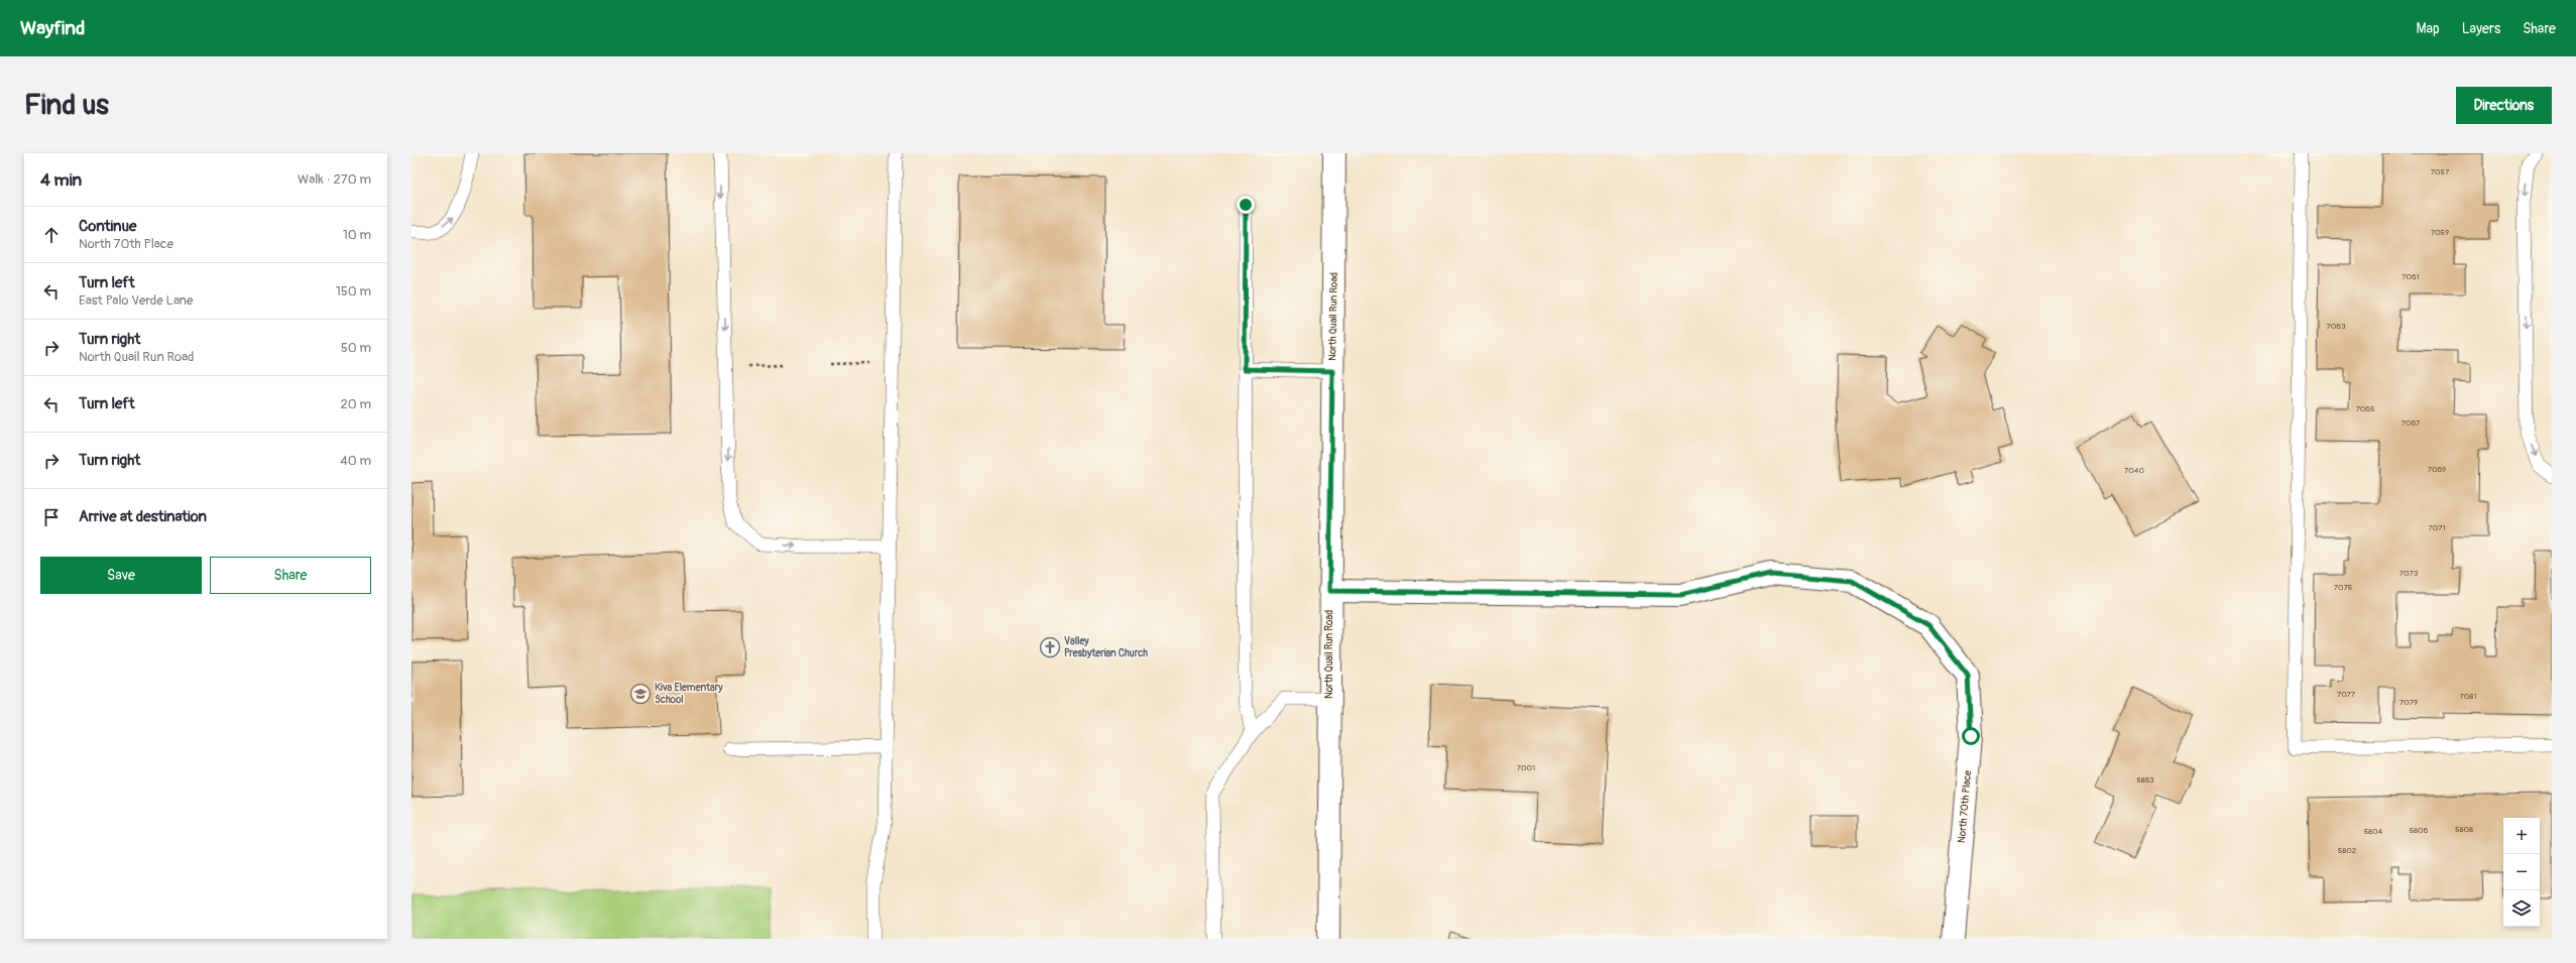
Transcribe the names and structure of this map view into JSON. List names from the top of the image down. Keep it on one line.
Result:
{"streets":{"street":["North Quail Run Road","North 70th Place"]},"crossings":[["North Quail Run Road","North 70th Place"]],"places":{"church":["Valley Presbyterian Church"],"school or university":["Kiva Elementary School"]},"house_numbers":["7057","7059","7061","7063","7065","7067","7069","7040","7071","7073","7075","7077","7081","7079","7001","5853","5808","5806","5804","5802"],"page":{"header":"Wayfind","nav":["Map","Layers","Share"],"buttons":["Directions",["Save","Share"]],"title":"Find us","heading":["4 min","Walk · 270 m"],"list":[["Continue","North 70th Place","10 m"],["Turn left","East Palo Verde Lane","150 m"],["Turn right","North Quail Run Road","50 m"],["Turn left","20 m"],["Turn right","40 m"],"Arrive at destination"],"map_buttons":["+","−"]}}
